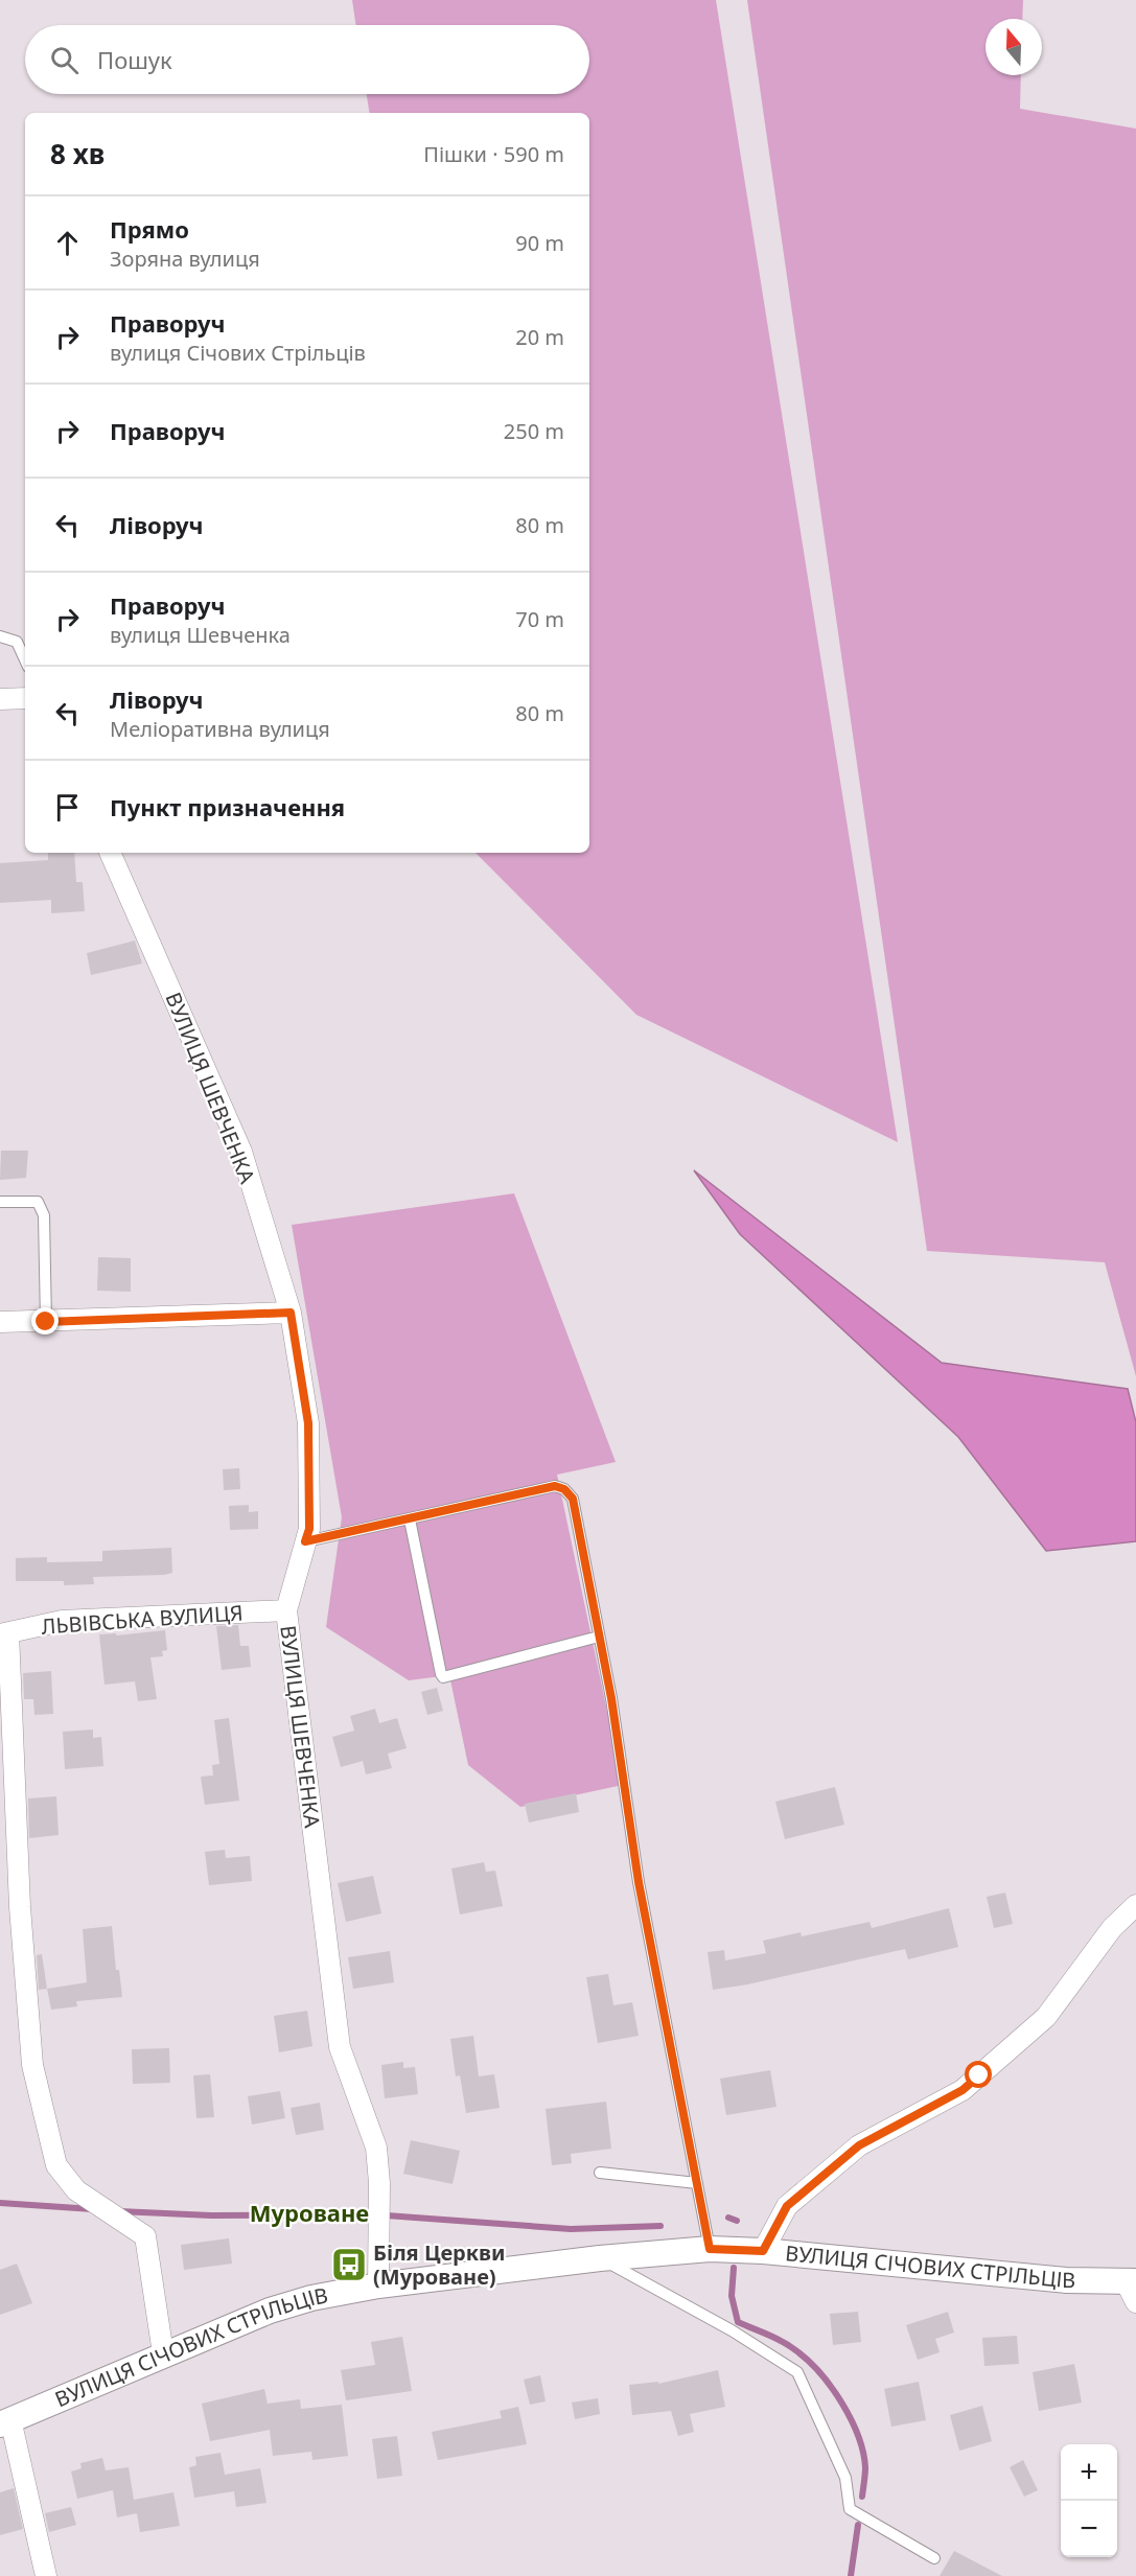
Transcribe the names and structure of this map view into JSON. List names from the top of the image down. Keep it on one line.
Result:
{"streets":{"street":["ВУЛИЦЯ ШЕВЧЕНКА","ЛЬВІВСЬКА ВУЛИЦЯ","ВУЛИЦЯ СІЧОВИХ СТРІЛЬЦІВ"]},"crossings":[["ВУЛИЦЯ ШЕВЧЕНКА","ЛЬВІВСЬКА ВУЛИЦЯ"],["ВУЛИЦЯ ШЕВЧЕНКА","ВУЛИЦЯ СІЧОВИХ СТРІЛЬЦІВ"]],"districts":["Муроване"],"places":{"bus stop":["Біля Церкви (Муроване)"]},"north":"top","page":{"search":"Пошук","heading":["8 хв","Пішки · 590 m"],"list":[["Прямо","Зоряна вулиця","90 m"],["Праворуч","вулиця Січових Стрільців","20 m"],["Праворуч","250 m"],["Ліворуч","80 m"],["Праворуч","вулиця Шевченка","70 m"],["Ліворуч","Меліоративна вулиця","80 m"],"Пункт призначення"],"map_buttons":["+","−"]}}
